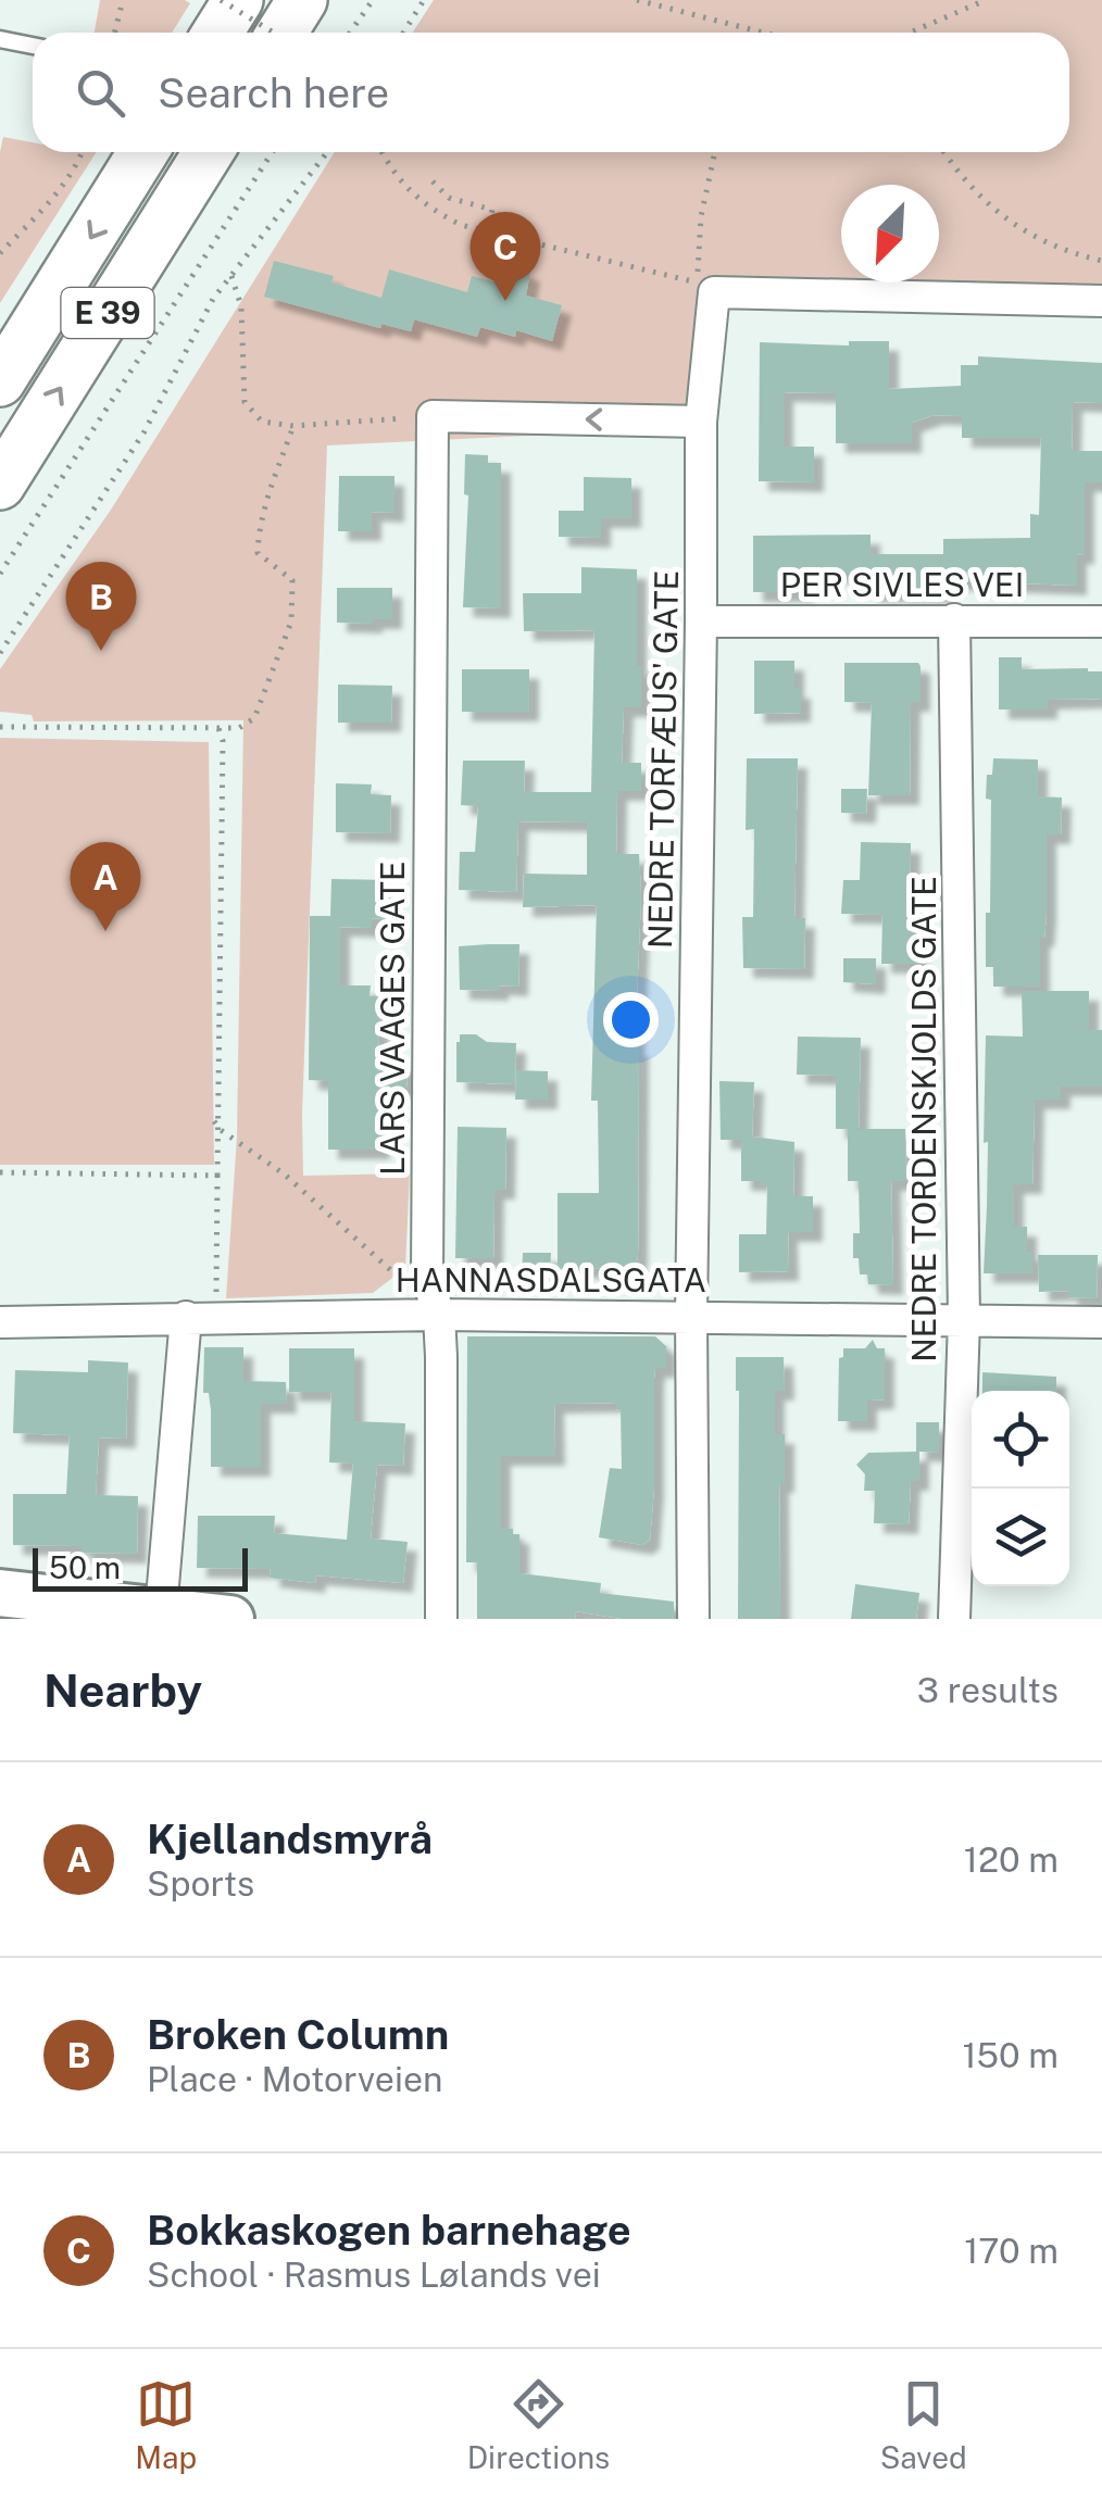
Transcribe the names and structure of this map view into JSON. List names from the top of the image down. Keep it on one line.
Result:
{"streets":{"highway":["E 39"],"street":["PER SIVLES VEI","NEDRE TORFÆUS' GATE","LARS VAAGES GATE","NEDRE TORDENSKJOLDS GATE","HANNASDALSGATA"]},"crossings":[["PER SIVLES VEI","NEDRE TORFÆUS' GATE"],["PER SIVLES VEI","NEDRE TORDENSKJOLDS GATE"],["NEDRE TORFÆUS' GATE","HANNASDALSGATA"],["LARS VAAGES GATE","HANNASDALSGATA"],["NEDRE TORDENSKJOLDS GATE","HANNASDALSGATA"]],"scale_bar":"50 m","north":"bottom left","page":{"search":"Search here","pins":["C","B","A"],"scale":"50 m","heading":["Nearby","3 results"],"list":[{"mark":"A","name":"Kjellandsmyrå","note":"Sports","value":"120 m"},{"mark":"B","name":"Broken Column","note":"Place · Motorveien","value":"150 m"},{"mark":"C","name":"Bokkaskogen barnehage","note":"School · Rasmus Lølands vei","value":"170 m"}],"nav":["Map","Directions","Saved"]}}
